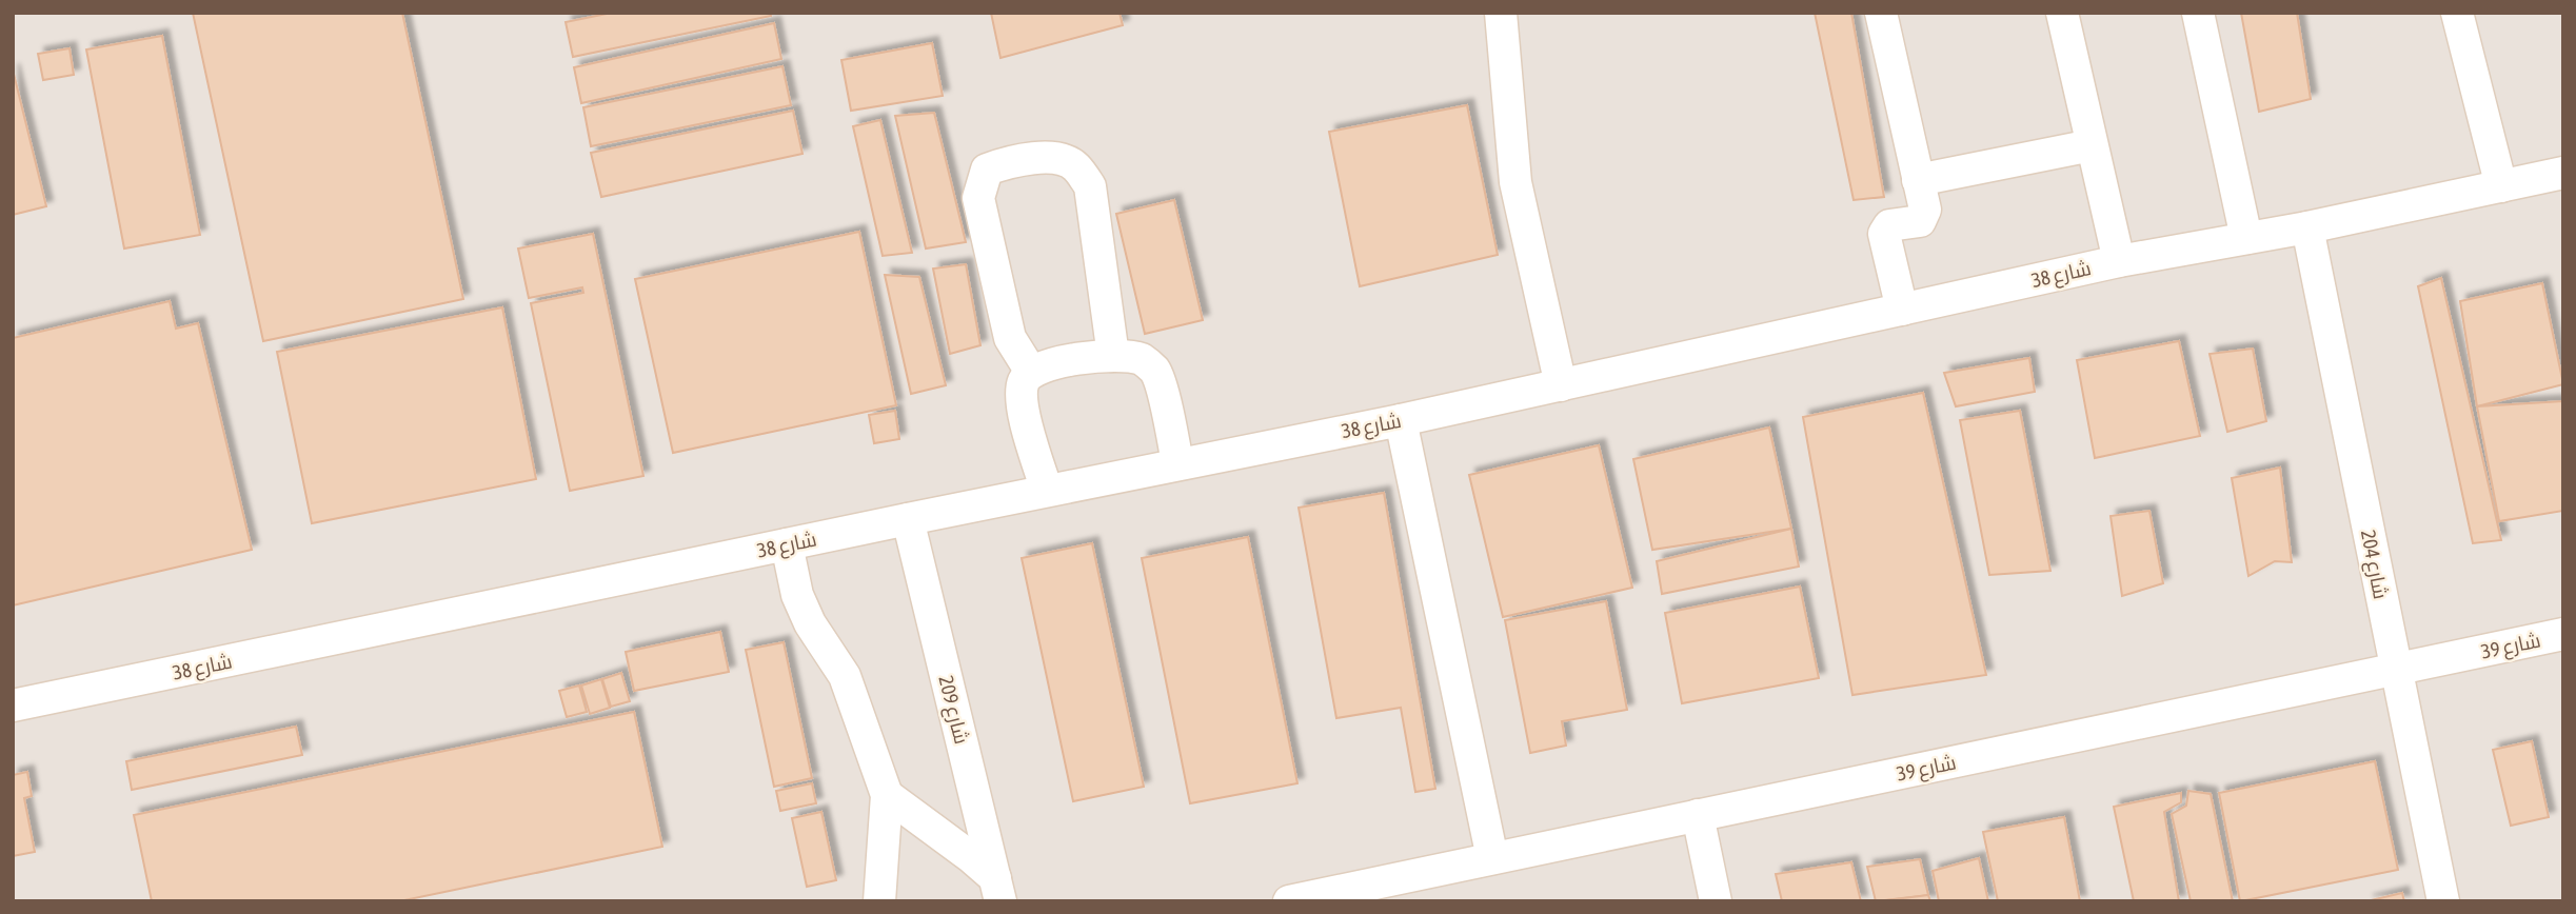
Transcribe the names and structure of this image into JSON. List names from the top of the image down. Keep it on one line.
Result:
{"streets":{"street":["شارع 38","شارع 204","شارع 39","شارع 209"]},"crossings":[["شارع 38","شارع 204"],["شارع 38","شارع 209"],["شارع 204","شارع 39"]]}
